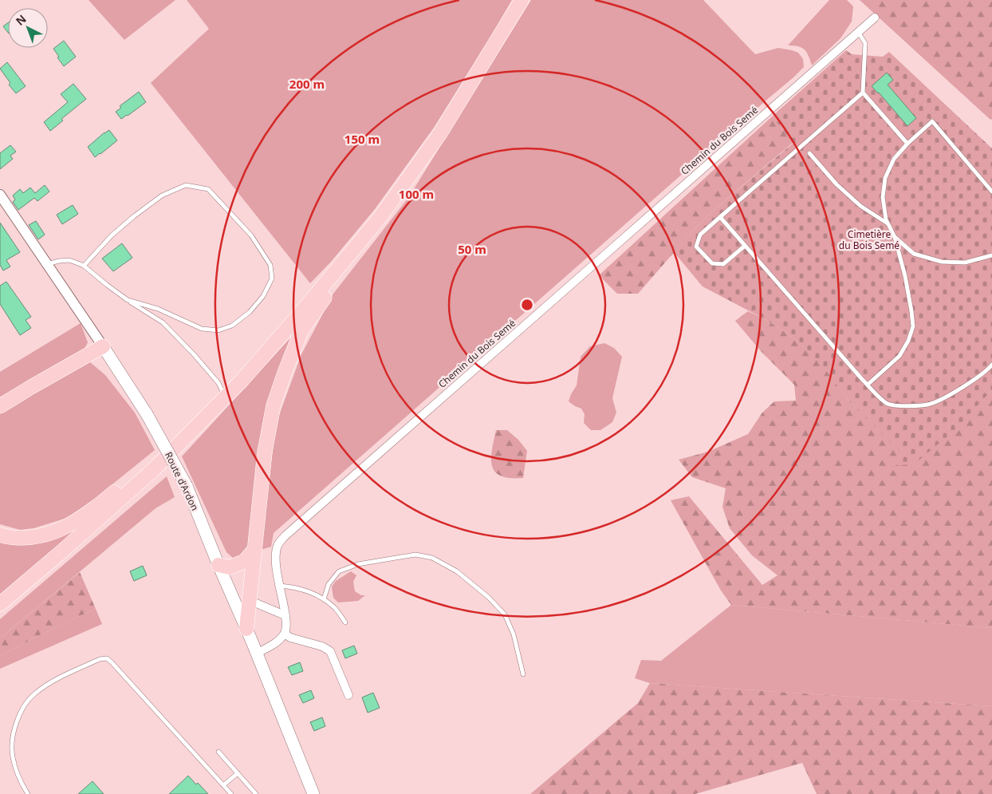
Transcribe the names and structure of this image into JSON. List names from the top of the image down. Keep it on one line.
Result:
{"streets":{"main road":["Route d'Ardon"],"street":["Chemin du Bois Semé"]},"parks":["Cimetière du Bois Semé"],"north":"top left","rings":["200 m","150 m","100 m","50 m"]}
